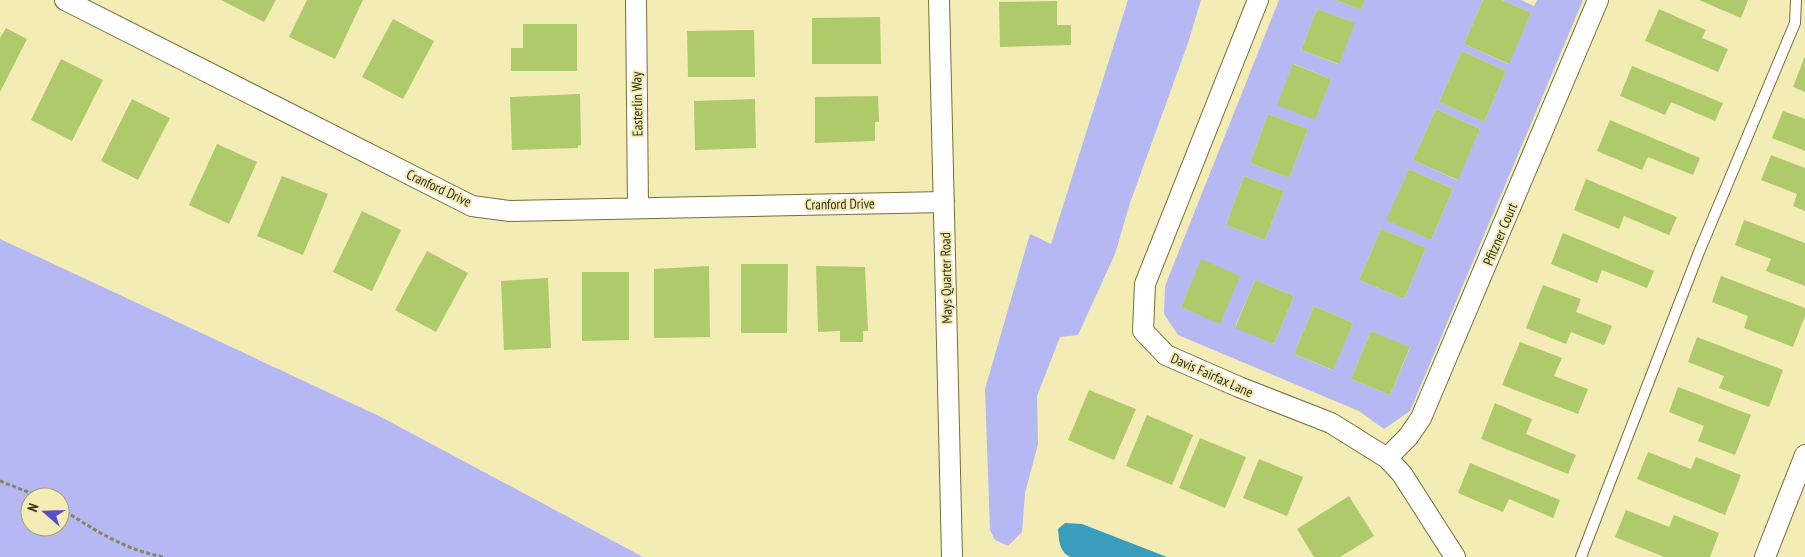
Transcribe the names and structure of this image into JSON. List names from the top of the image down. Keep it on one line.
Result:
{"streets":{"street":["Easterlin Way","Cranford Drive","Pfitzner Court","Mays Quarter Road","Davis Fairfax Lane"]},"crossings":[["Easterlin Way","Cranford Drive"],["Cranford Drive","Mays Quarter Road"],["Pfitzner Court","Davis Fairfax Lane"]],"north":"left"}
